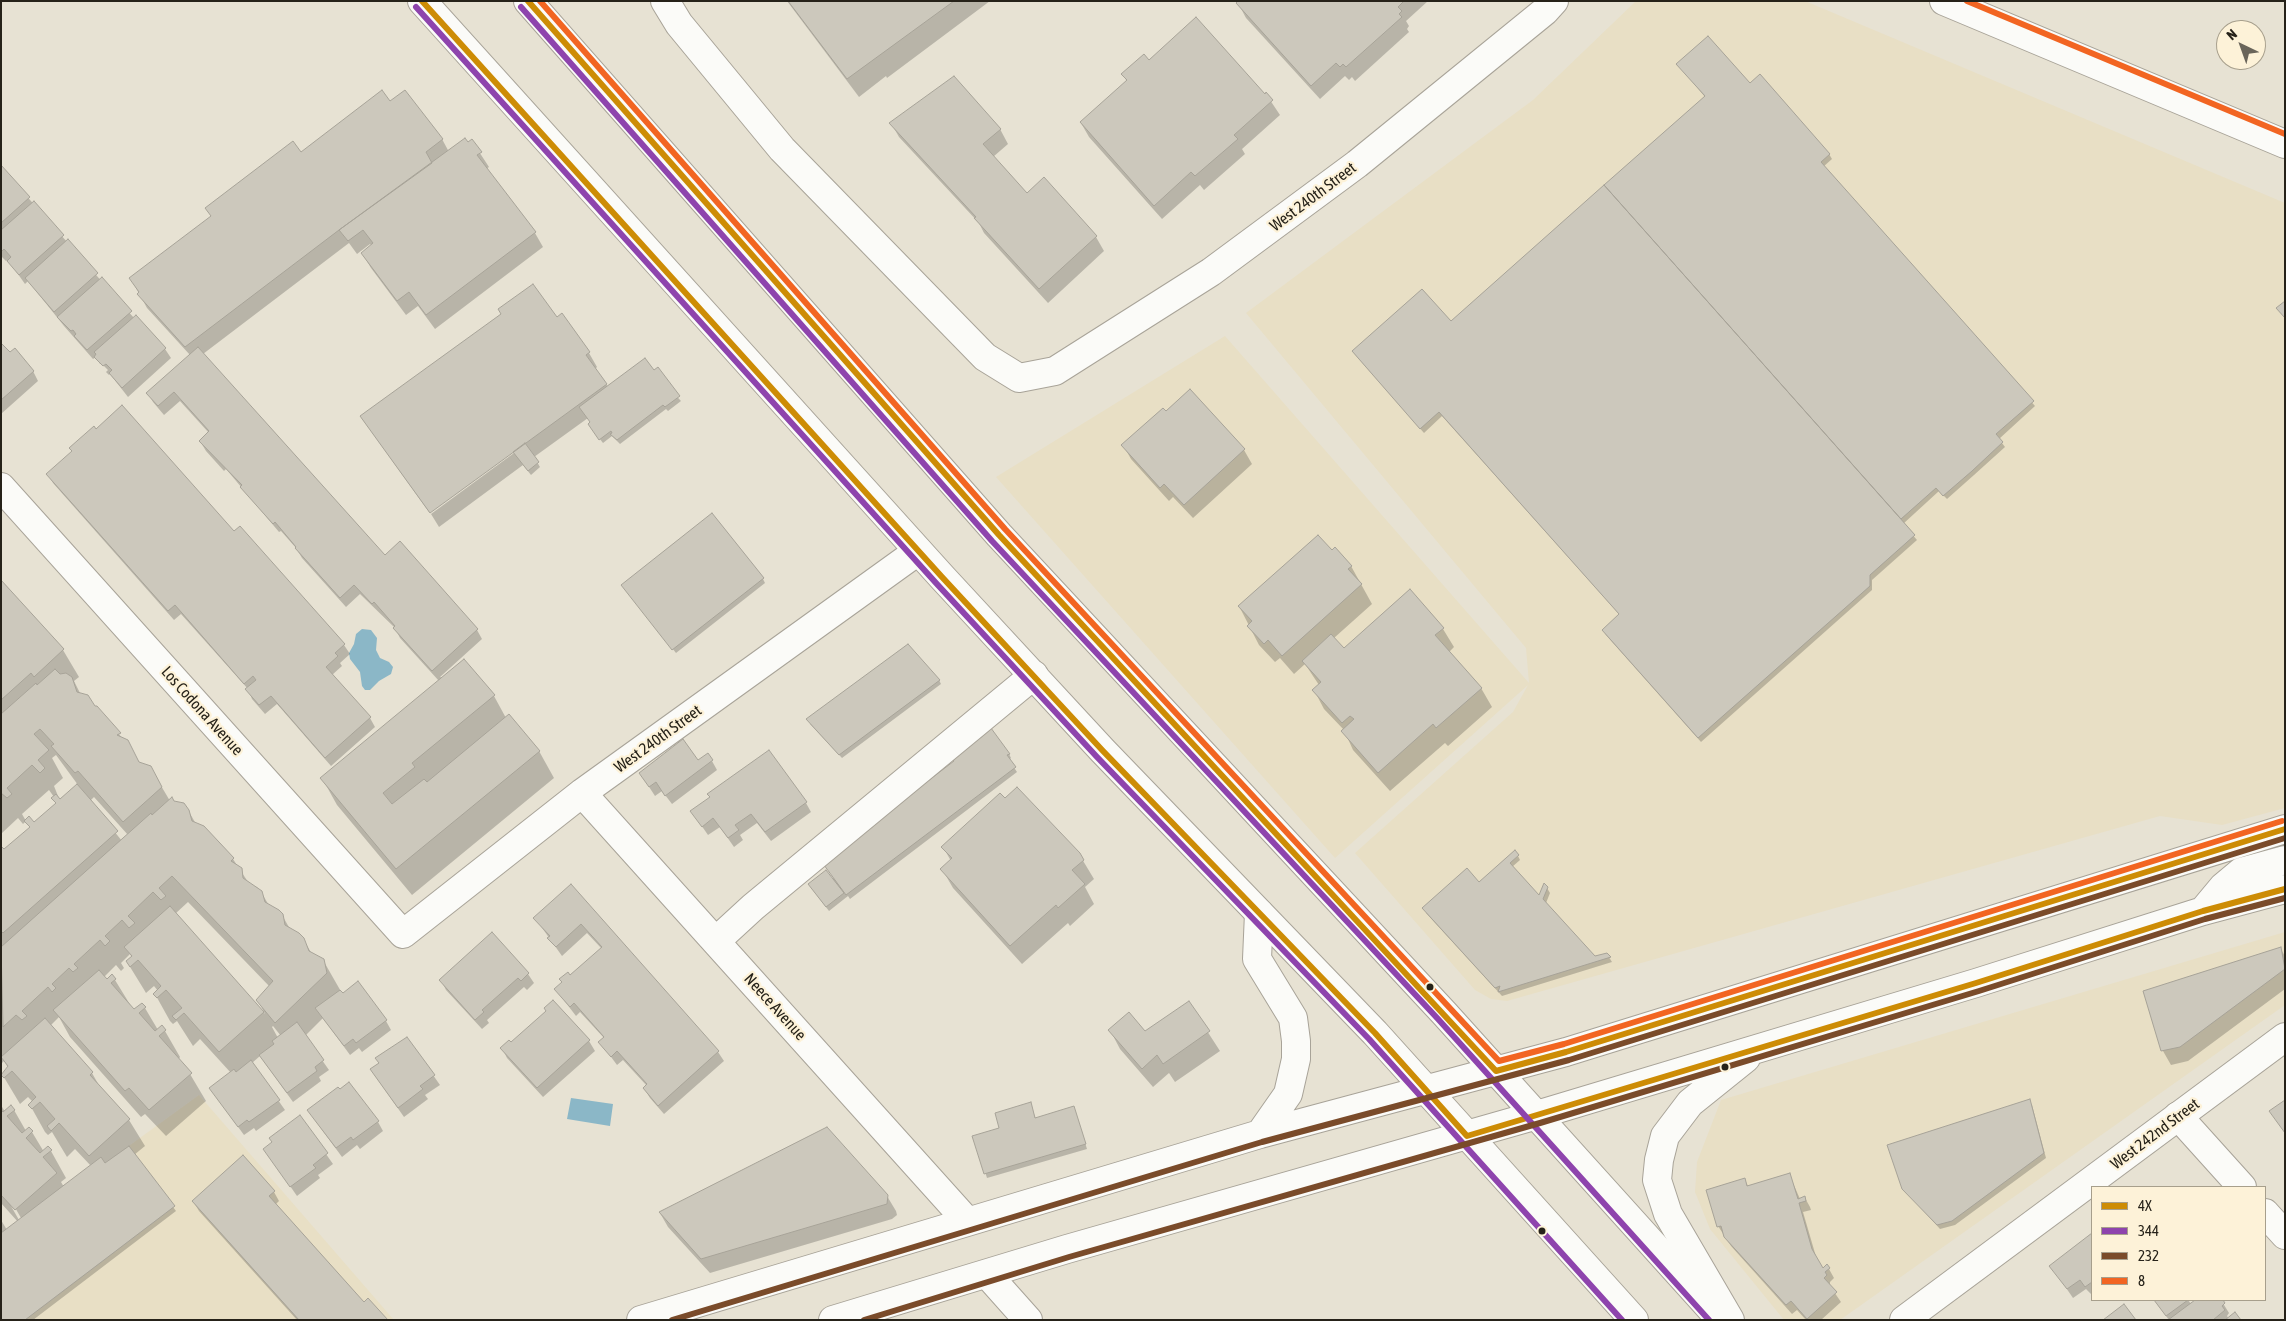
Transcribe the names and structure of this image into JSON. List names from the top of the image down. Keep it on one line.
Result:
{"streets":{"main road":["West 240th Street","Los Codona Avenue","Neece Avenue","West 242nd Street"]},"crossings":[["West 240th Street","Los Codona Avenue"],["West 240th Street","Neece Avenue"]],"lines":["transit line 4X","transit line 8","transit line 344","transit line 232"],"legend":["4X","344","232","8"],"north":"top left"}
